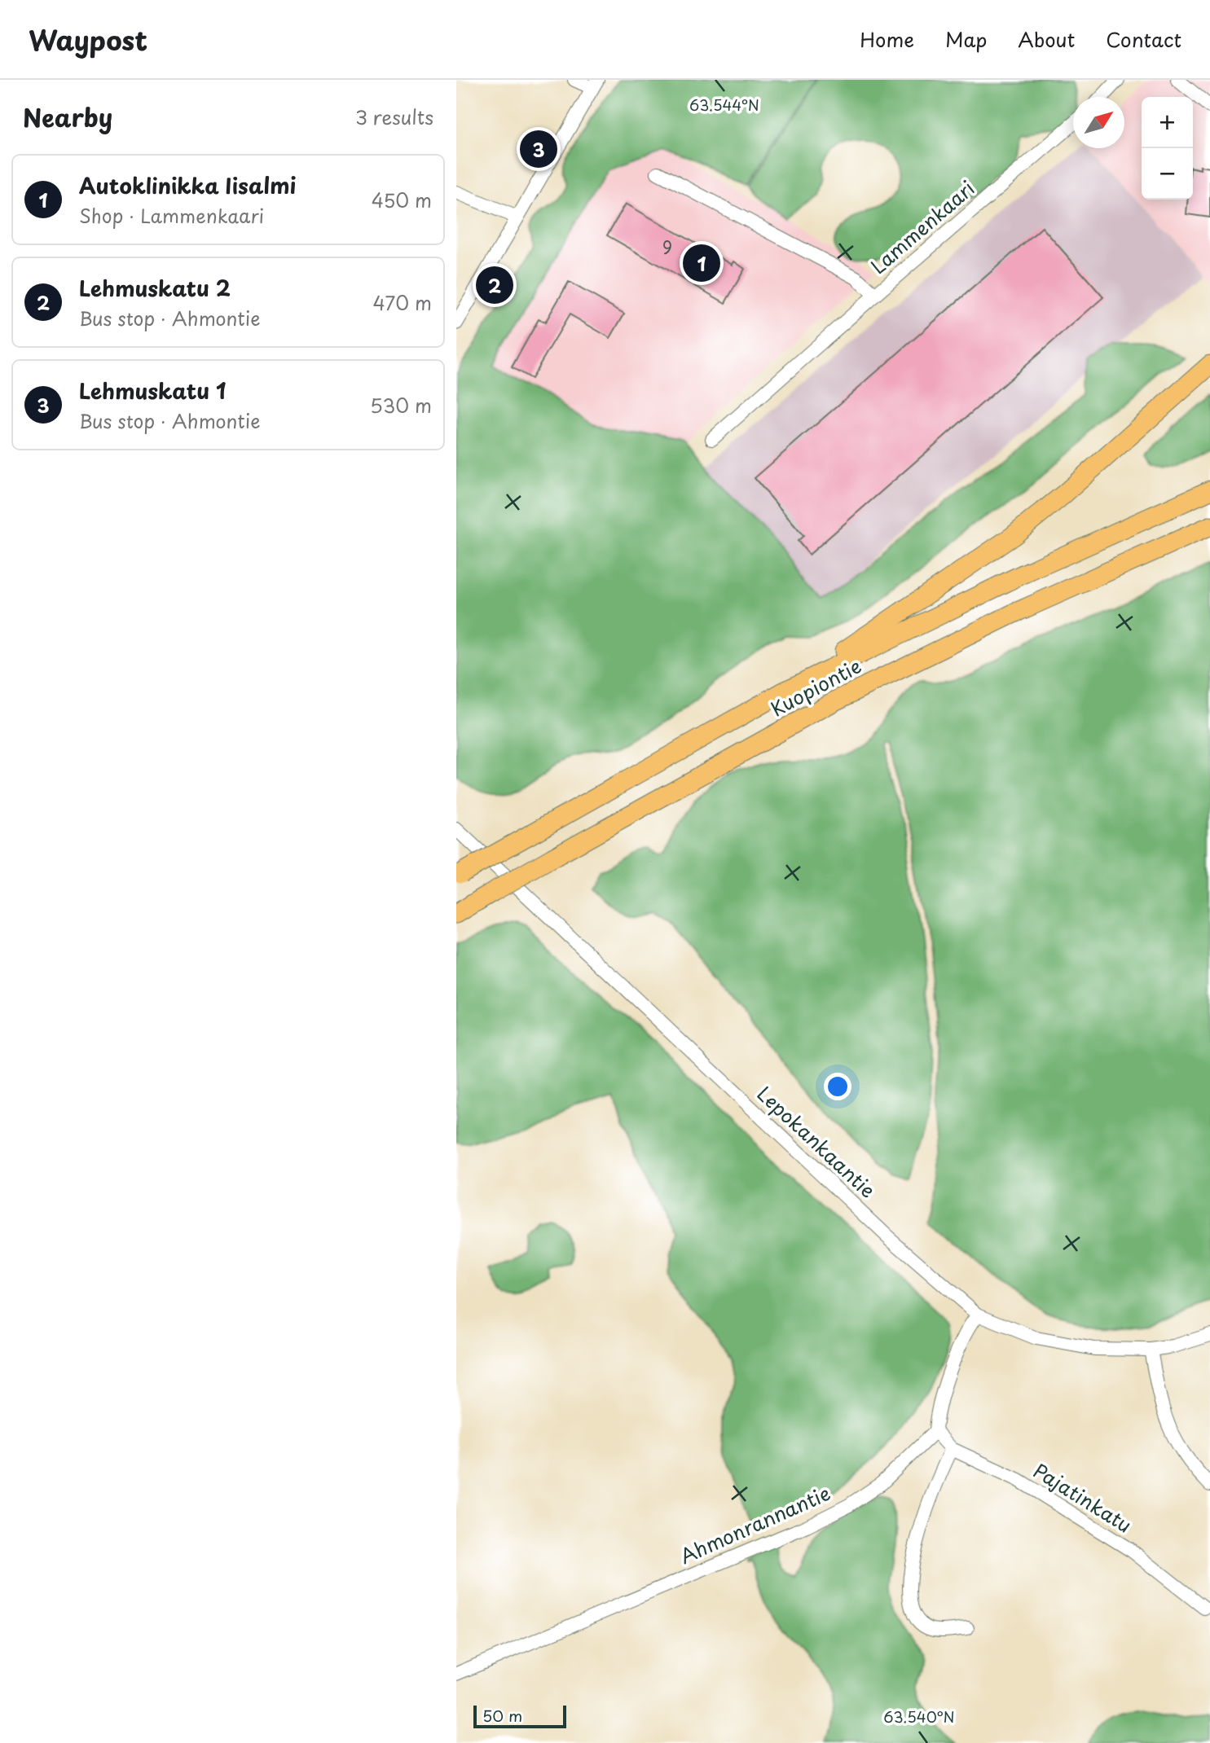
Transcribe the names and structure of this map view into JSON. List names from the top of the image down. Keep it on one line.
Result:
{"streets":{"highway":["Kuopiontie"],"street":["Lammenkaari","Lepokankaantie","Pajatinkatu","Ahmonrannantie"]},"crossings":[["Pajatinkatu","Ahmonrannantie"]],"house_numbers":["9"],"scale_bar":"50 m","north":"top right","page":{"header":"Waypost","nav":["Home","Map","About","Contact"],"heading":["Nearby","3 results"],"map_buttons":["+","−"],"pins":["3","1","2"],"list":[{"mark":"1","name":"Autoklinikka Iisalmi","note":"Shop · Lammenkaari","value":"450 m"},{"mark":"2","name":"Lehmuskatu 2","note":"Bus stop · Ahmontie","value":"470 m"},{"mark":"3","name":"Lehmuskatu 1","note":"Bus stop · Ahmontie","value":"530 m"}],"scale":"50 m"},"coordinates":["63.544°N","63.540°N"]}
